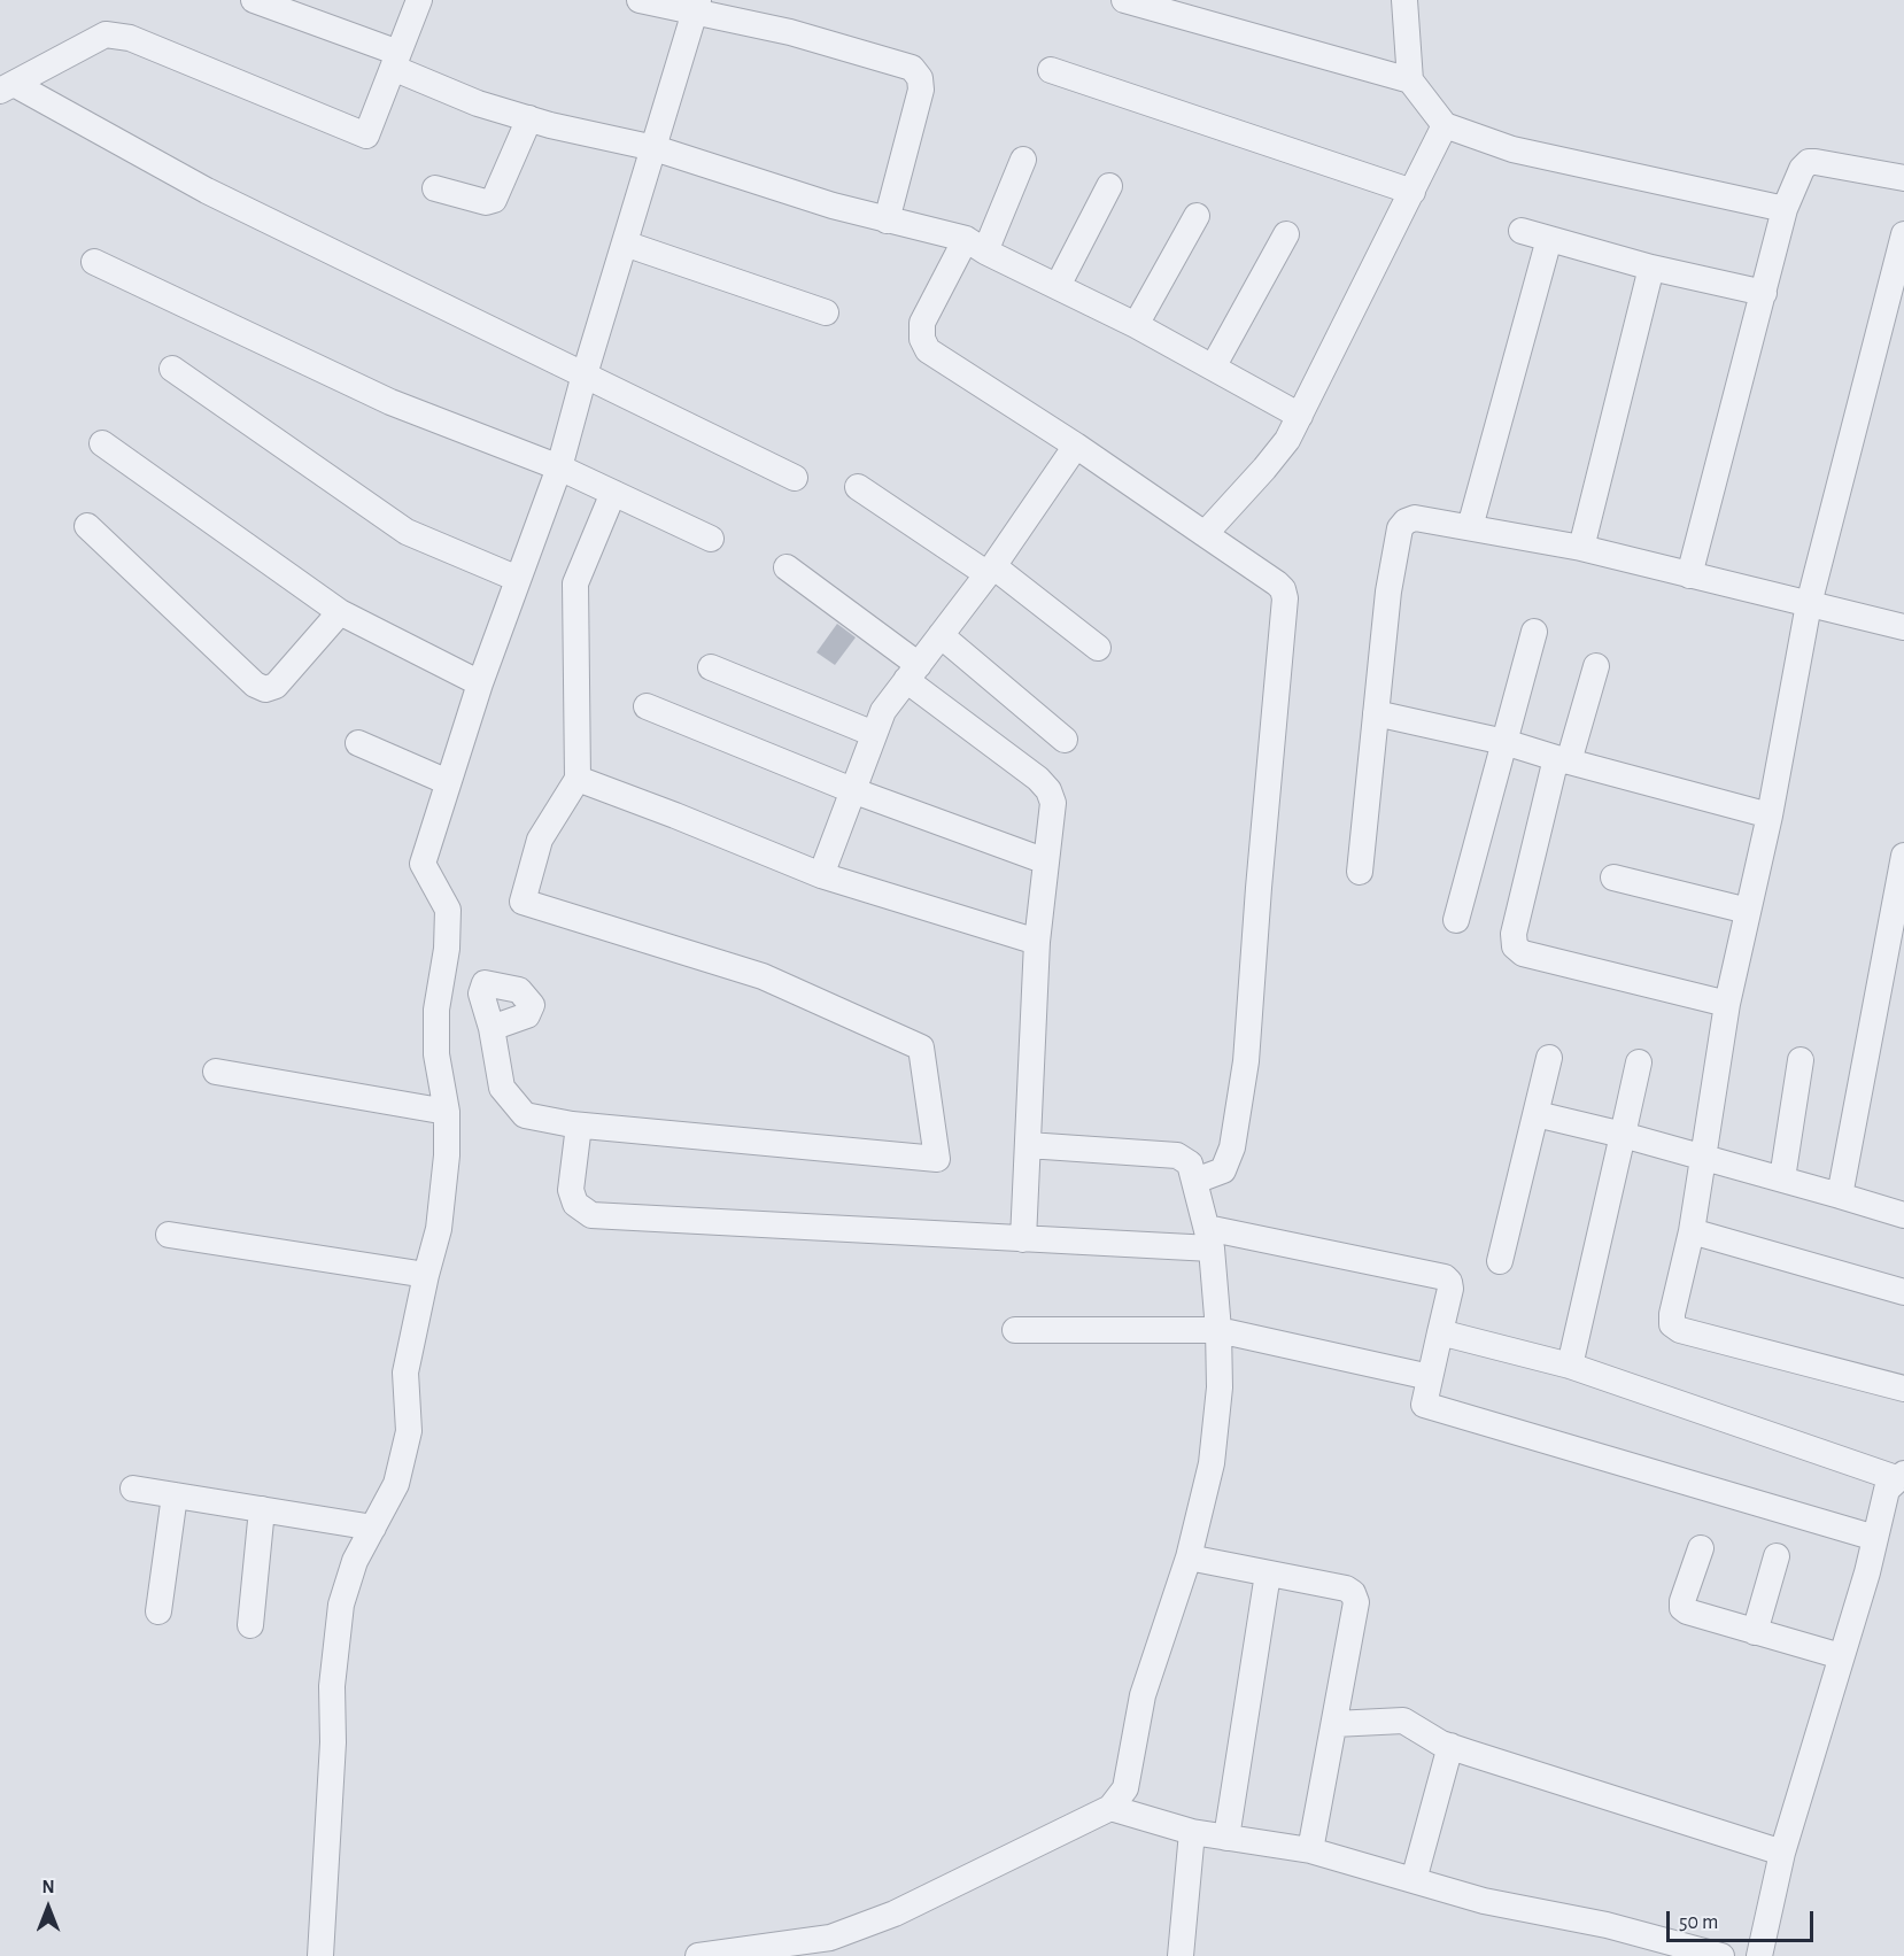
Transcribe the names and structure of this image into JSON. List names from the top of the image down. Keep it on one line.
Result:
{"scale_bar":"50 m","north":"top"}
